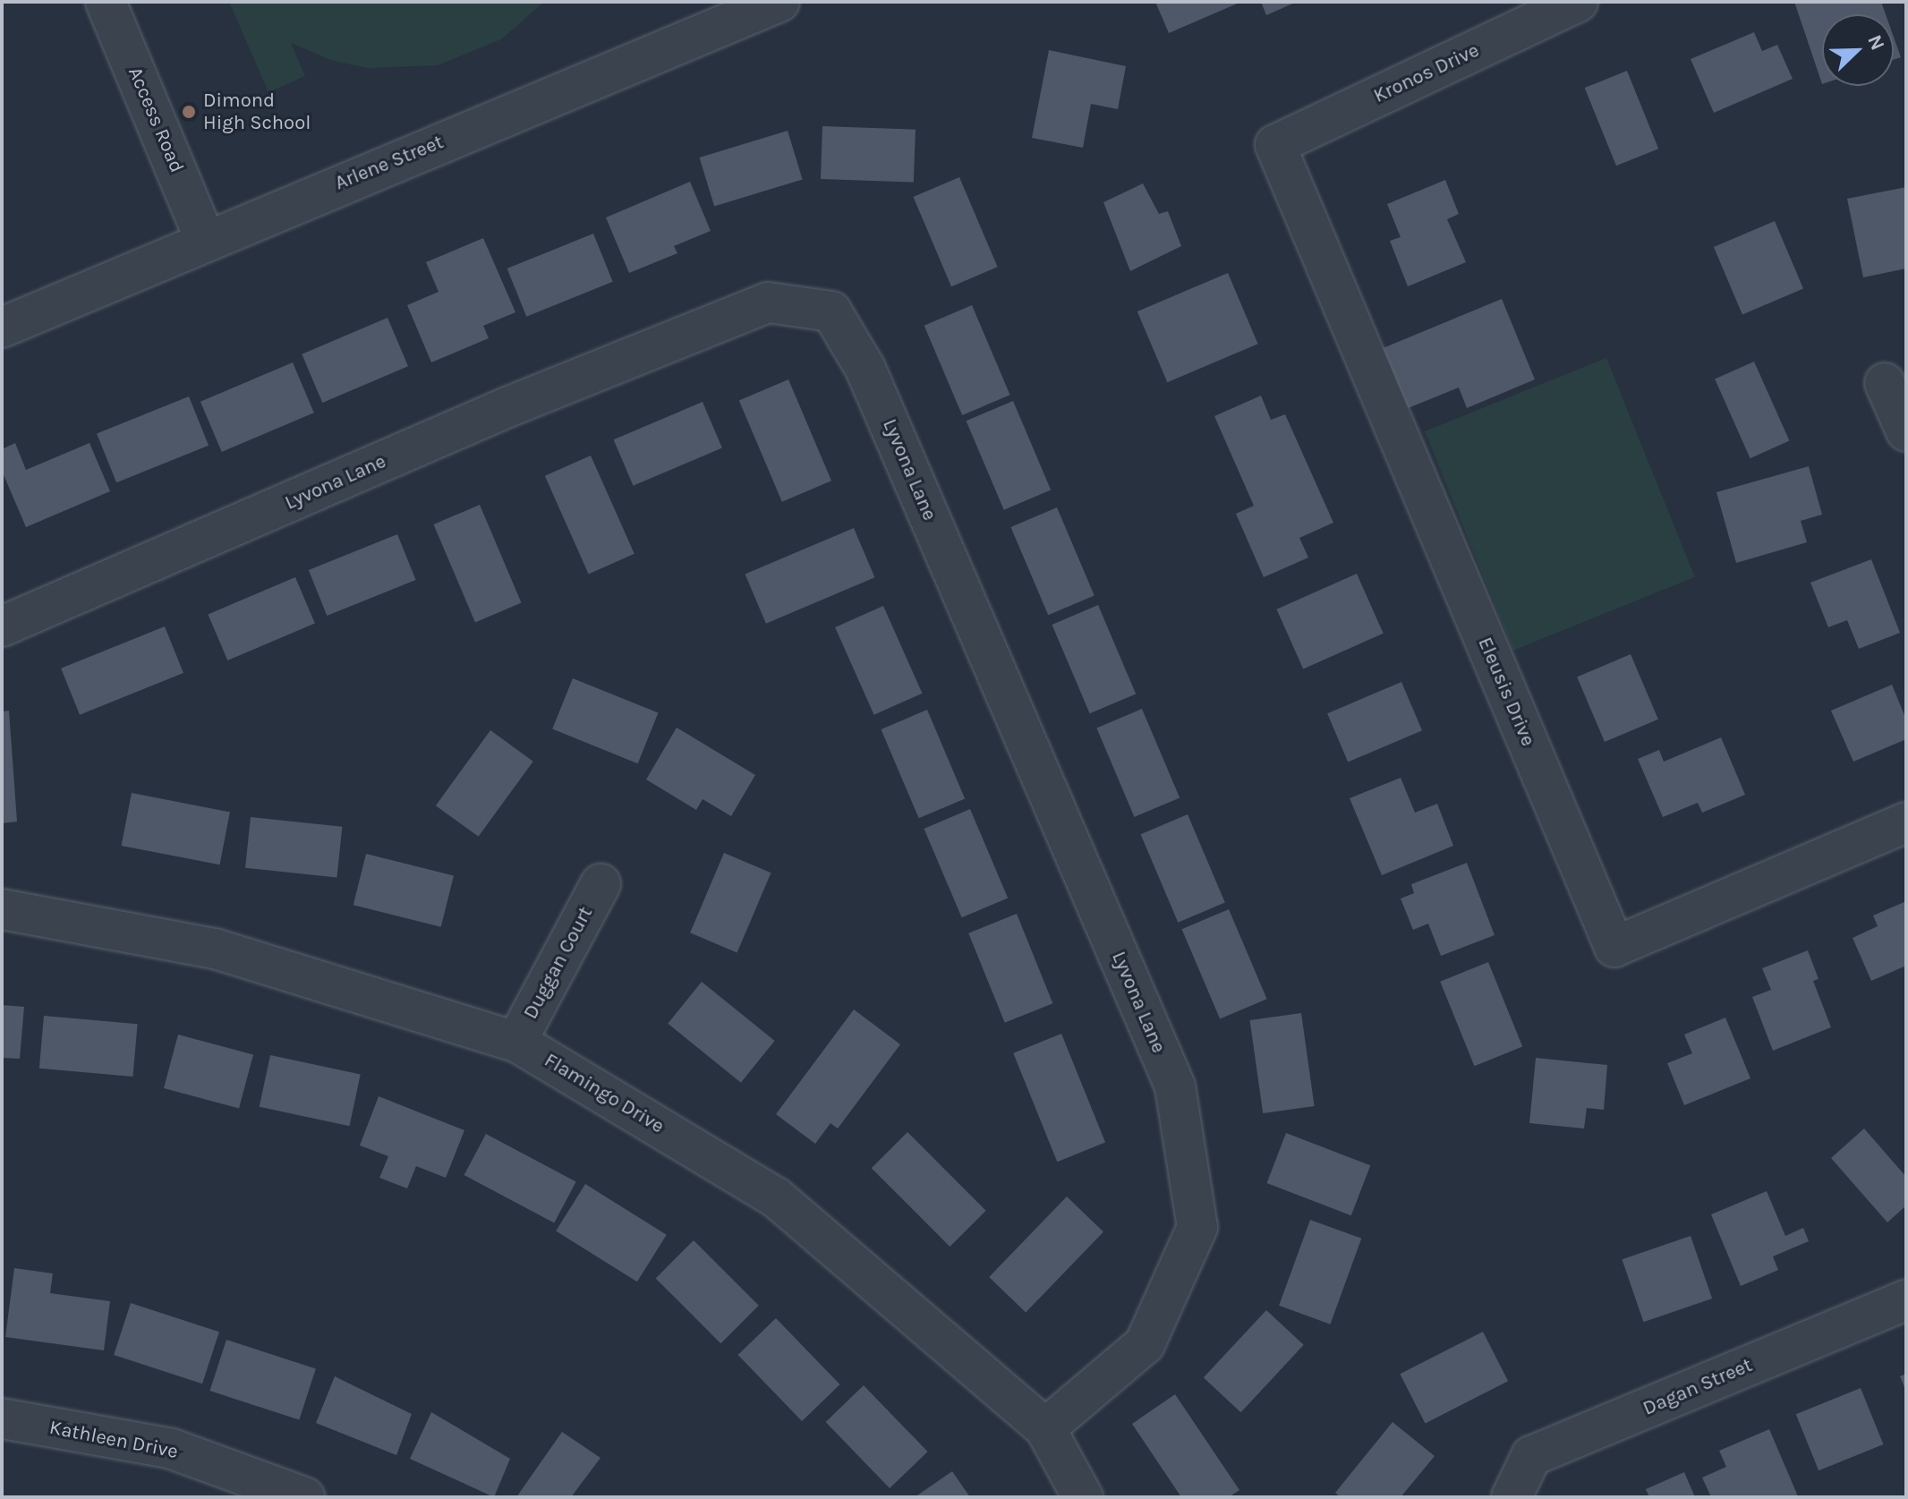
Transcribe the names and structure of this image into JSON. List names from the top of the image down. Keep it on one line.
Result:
{"streets":{"street":["Kronos Drive","Access Road","Arlene Street","Lyvona Lane","Eleusis Drive","Duggan Court","Flamingo Drive","Dagan Street","Kathleen Drive"]},"crossings":[["Kronos Drive","Eleusis Drive"],["Access Road","Arlene Street"],["Lyvona Lane","Flamingo Drive"],["Duggan Court","Flamingo Drive"]],"places":["Dimond High School"],"north":"top right"}
